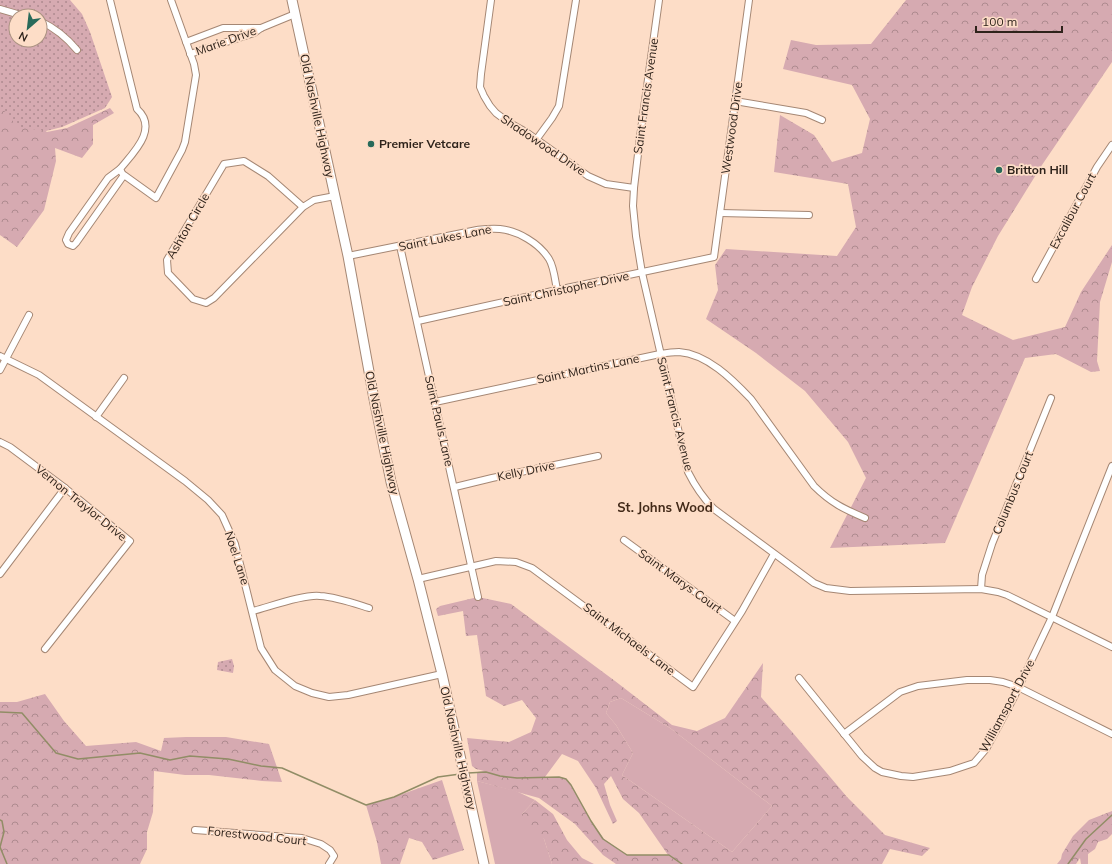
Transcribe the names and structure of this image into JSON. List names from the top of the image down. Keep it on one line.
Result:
{"streets":{"main road":["Old Nashville Highway"],"street":["Marie Drive","Saint Francis Avenue","Westwood Drive","Shadowood Drive","Excalibur Court","Ashton Circle","Saint Lukes Lane","Saint Christopher Drive","Saint Martins Lane","Saint Pauls Lane","Kelly Drive","Columbus Court","Vernon Traylor Drive","Noel Lane","Saint Marys Court","Saint Michaels Lane","Williamsport Drive","Forestwood Court"]},"crossings":[["Marie Drive","Old Nashville Highway"],["Saint Francis Avenue","Shadowood Drive"],["Saint Francis Avenue","Saint Christopher Drive"],["Saint Francis Avenue","Saint Martins Lane"],["Saint Francis Avenue","Columbus Court"],["Saint Francis Avenue","Saint Michaels Lane"],["Saint Francis Avenue","Williamsport Drive"],["Old Nashville Highway","Ashton Circle"],["Old Nashville Highway","Saint Lukes Lane"],["Old Nashville Highway","Noel Lane"],["Old Nashville Highway","Saint Michaels Lane"],["Westwood Drive","Saint Christopher Drive"],["Saint Lukes Lane","Saint Christopher Drive"],["Saint Lukes Lane","Saint Pauls Lane"],["Saint Christopher Drive","Saint Pauls Lane"],["Saint Martins Lane","Saint Pauls Lane"],["Saint Pauls Lane","Kelly Drive"],["Saint Pauls Lane","Saint Michaels Lane"],["Saint Marys Court","Saint Michaels Lane"]],"districts":["St. Johns Wood"],"places":["Premier Vetcare","Britton Hill"],"scale_bar":"100 m","north":"bottom left"}
